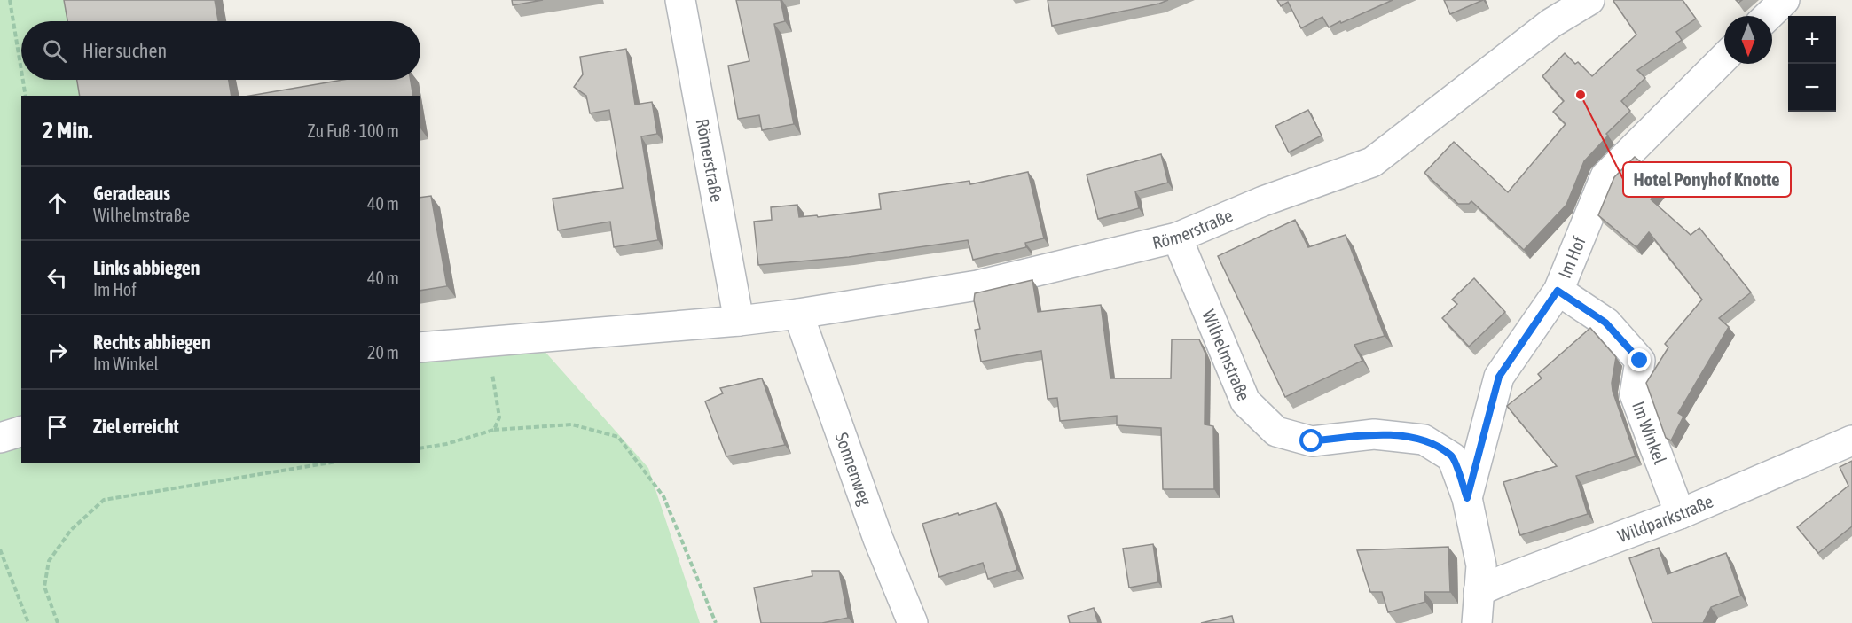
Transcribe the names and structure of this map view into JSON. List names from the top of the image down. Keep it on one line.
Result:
{"streets":{"street":["Römerstraße","Im Hof","Wilhelmstraße","Im Winkel","Sonnenweg","Wildparkstraße"]},"crossings":[["Römerstraße","Wilhelmstraße"],["Römerstraße","Sonnenweg"],["Im Hof","Wilhelmstraße"],["Im Hof","Im Winkel"],["Wilhelmstraße","Wildparkstraße"],["Im Winkel","Wildparkstraße"]],"places":["Hotel Ponyhof Knotte"],"north":"bottom","page":{"map_buttons":["+","−"],"search":"Hier suchen","heading":["2 Min.","Zu Fuß · 100 m"],"list":[["Geradeaus","Wilhelmstraße","40 m"],["Links abbiegen","Im Hof","40 m"],["Rechts abbiegen","Im Winkel","20 m"],"Ziel erreicht"]}}
